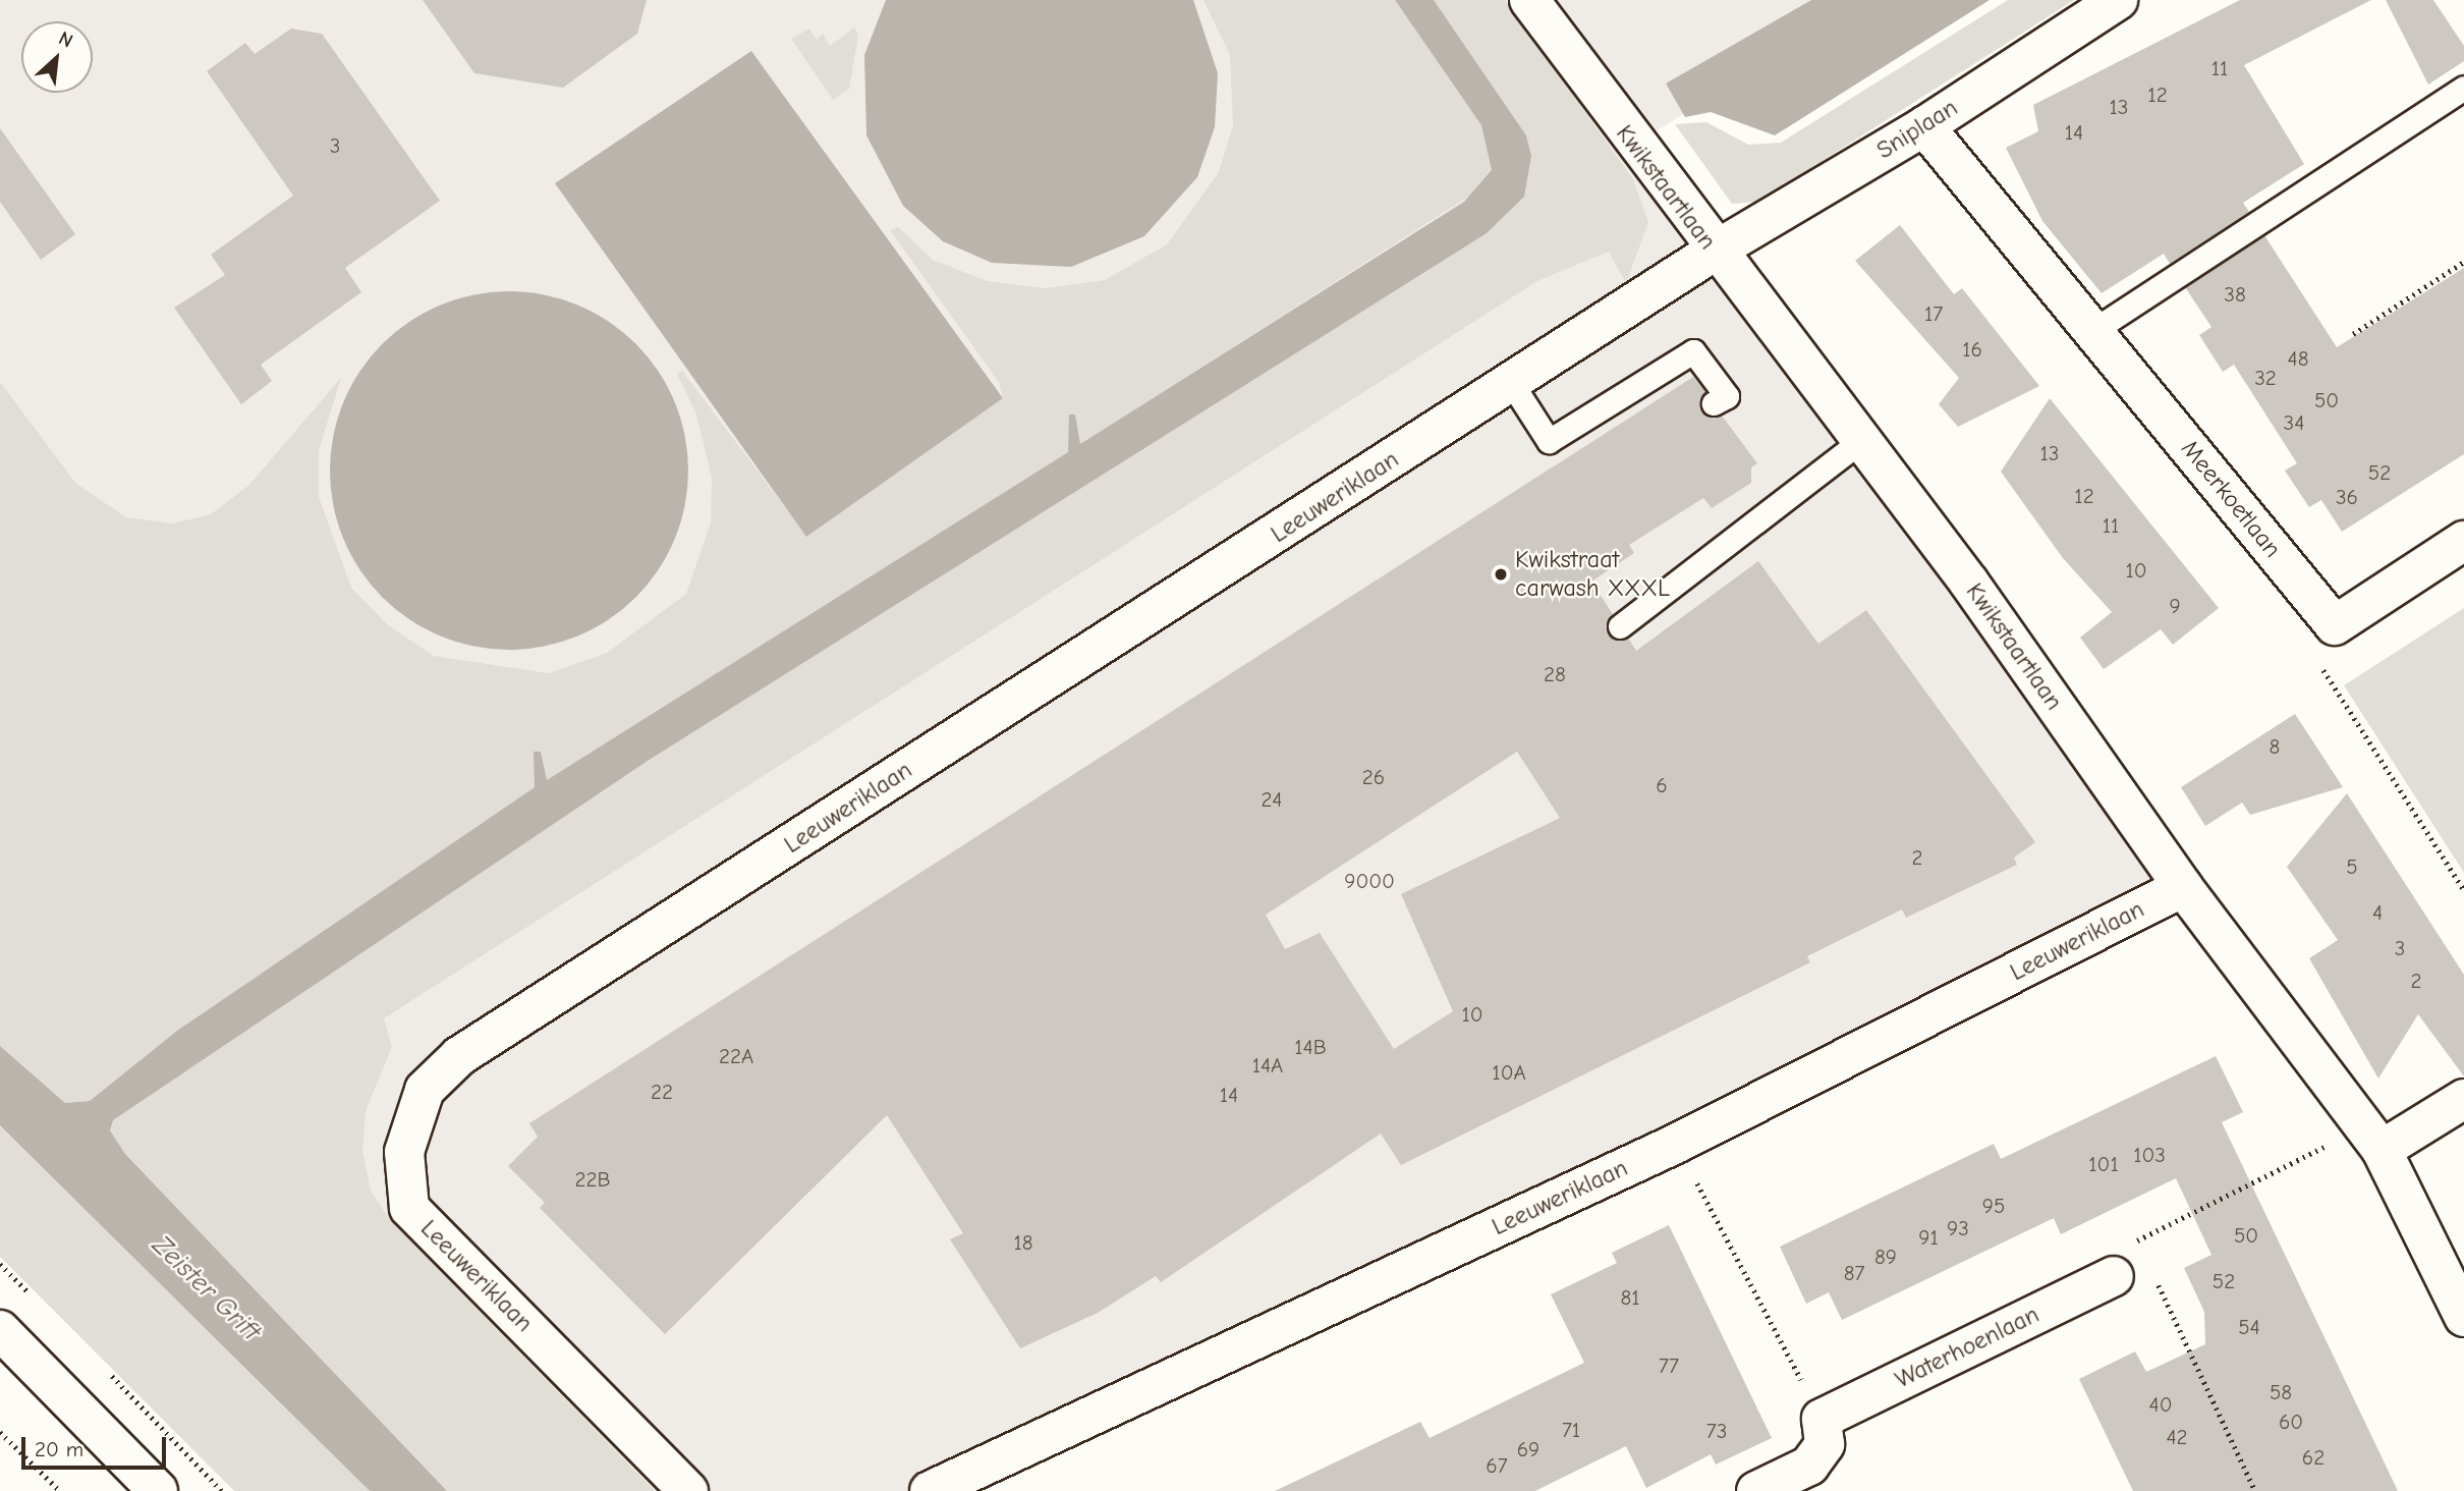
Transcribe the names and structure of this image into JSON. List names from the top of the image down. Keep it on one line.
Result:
{"streets":{"street":["Sniplaan","Kwikstaartlaan","Leeuweriklaan","Meerkoetlaan","Waterhoenlaan"]},"crossings":[["Sniplaan","Kwikstaartlaan"],["Sniplaan","Leeuweriklaan"],["Sniplaan","Meerkoetlaan"],["Kwikstaartlaan","Leeuweriklaan"]],"water":["Zeister Grift"],"places":["Kwikstraat carwash XXXL"],"house_numbers":["11","12","13","14","3","38","17","16","48","32","50","34","13","52","12","36","11","10","9","28","8","26","6","24","2","5","9000","4","3","2","10","14B","22A","14A","10A","22","14","103","101","22B","95","93","50","91","18","89","87","52","81","54","77","58","40","60","71","73","42","69","62","67"],"scale_bar":"20 m","north":"top right"}
